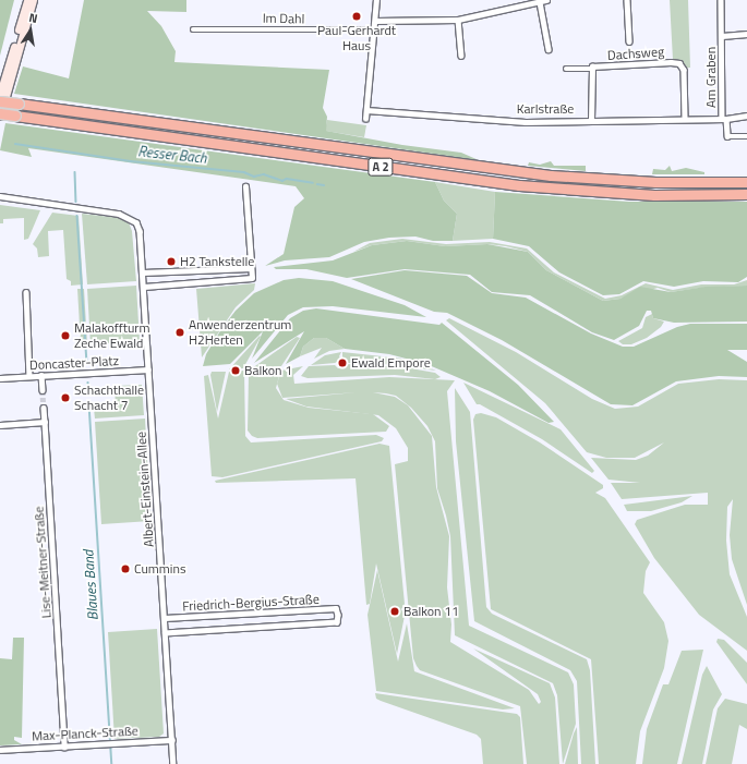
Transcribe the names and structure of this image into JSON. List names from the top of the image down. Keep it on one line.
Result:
{"streets":{"highway":["A 2"],"street":["Im Dahl","Dachsweg","Am Graben","Karlstraße","Doncaster-Platz","Albert-Einstein-Allee","Lise-Meitner-Straße","Friedrich-Bergius-Straße","Max-Planck-Straße"]},"crossings":[["Dachsweg","Karlstraße"],["Am Graben","Karlstraße"],["Doncaster-Platz","Albert-Einstein-Allee"],["Albert-Einstein-Allee","Friedrich-Bergius-Straße"],["Albert-Einstein-Allee","Max-Planck-Straße"],["Lise-Meitner-Straße","Max-Planck-Straße"]],"water":["Resser Bach","Blaues Band"],"places":["Paul-Gerhardt Haus","H2 Tankstelle","Anwenderzentrum H2Herten","Malakoffturm Zeche Ewald","Ewald Empore","Balkon 1","Schachthalle Schacht 7","Cummins","Balkon 11"],"north":"top"}
